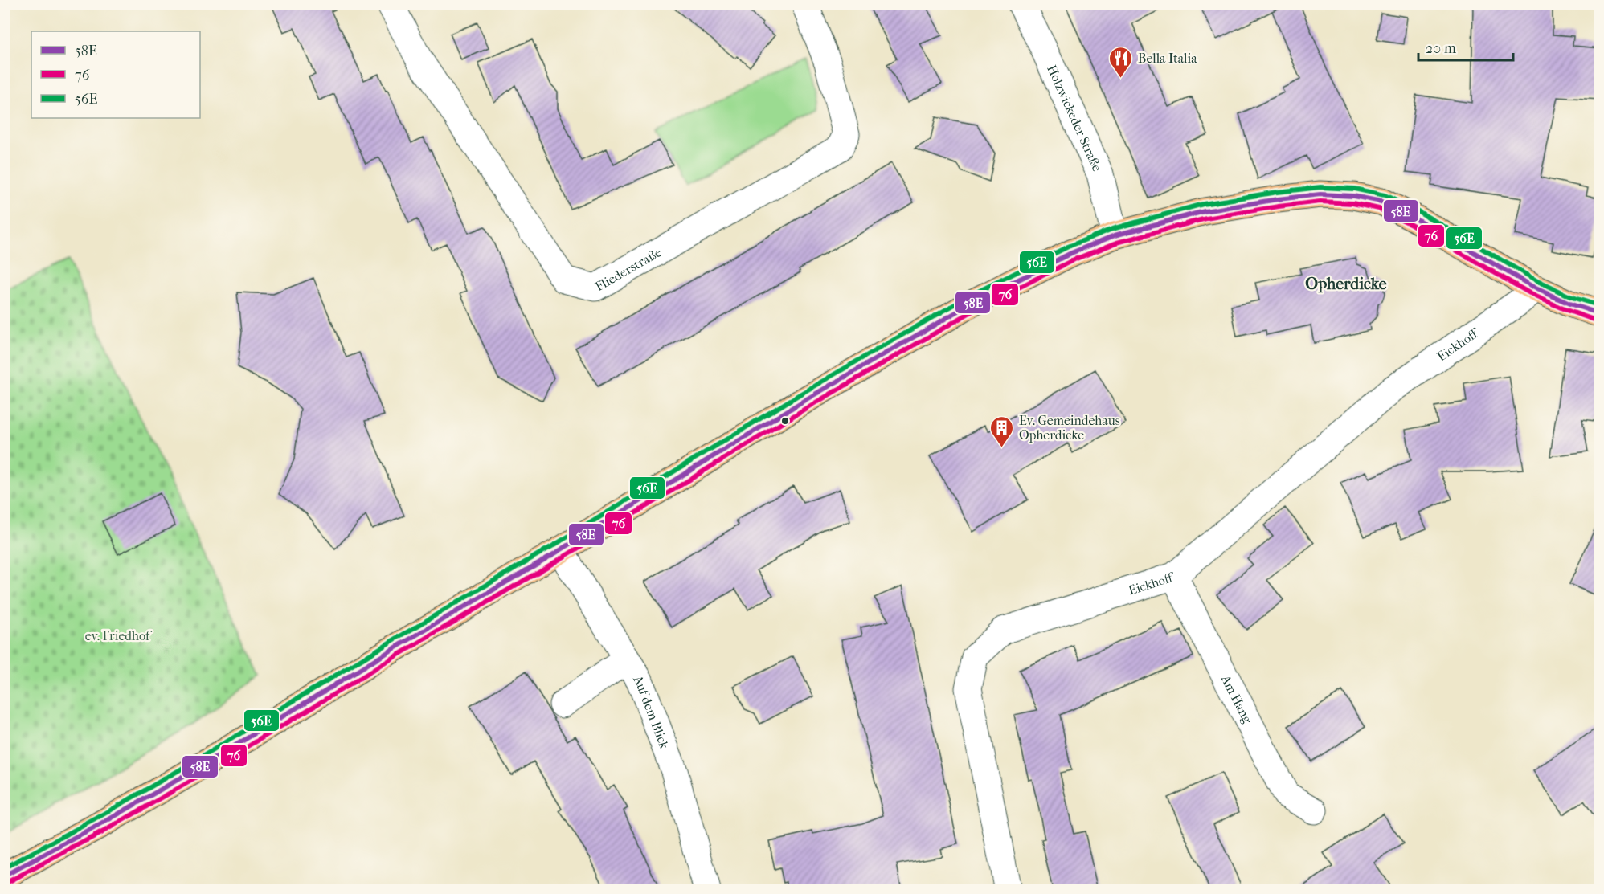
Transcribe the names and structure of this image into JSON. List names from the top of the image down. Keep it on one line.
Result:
{"streets":{"street":["Holzwickeder Straße","Fliederstraße","Eickhoff","Am Hang","Auf dem Blick"]},"crossings":[["Eickhoff","Am Hang"]],"districts":["Opherdicke"],"parks":["ev. Friedhof"],"places":{"restaurant":["Bella Italia"],"building":["Ev. Gemeindehaus Opherdicke"]},"lines":["transit line 56E","transit line 58E","transit line 76"],"legend":["58E","76","56E"],"scale_bar":"20 m"}
